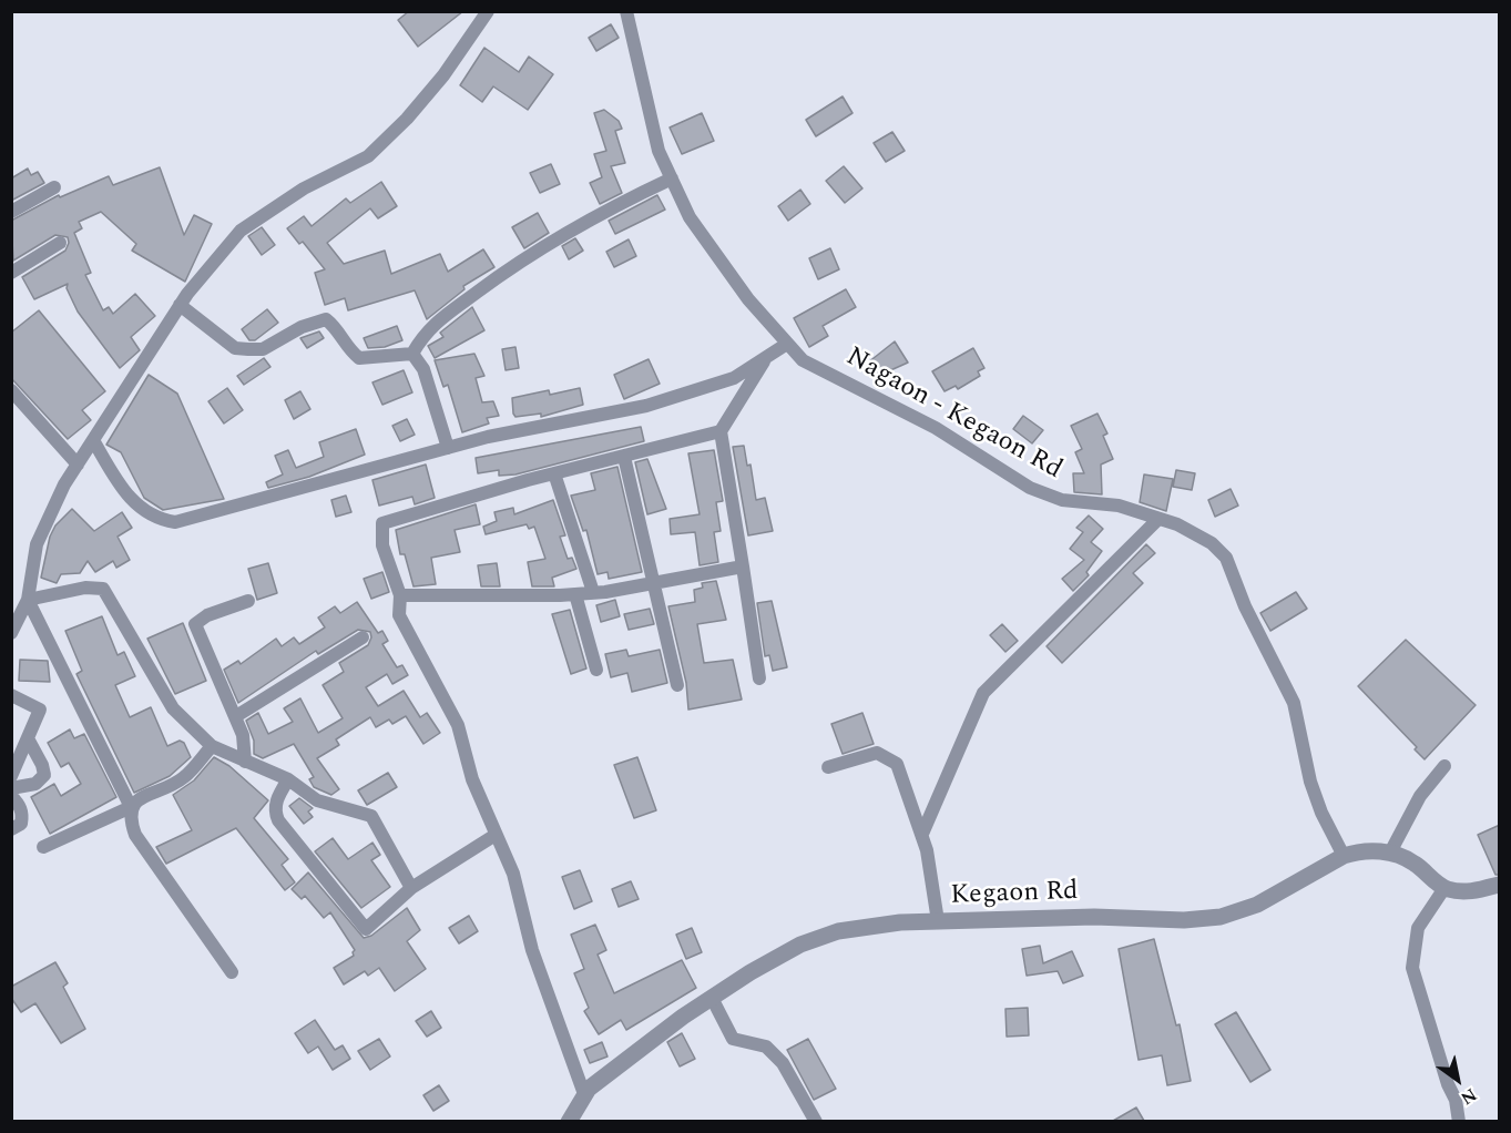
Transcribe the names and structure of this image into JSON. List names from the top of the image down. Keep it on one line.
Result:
{"streets":{"street":["Nagaon - Kegaon Rd","Kegaon Rd"]},"crossings":[["Nagaon - Kegaon Rd","Kegaon Rd"]],"north":"bottom right"}
